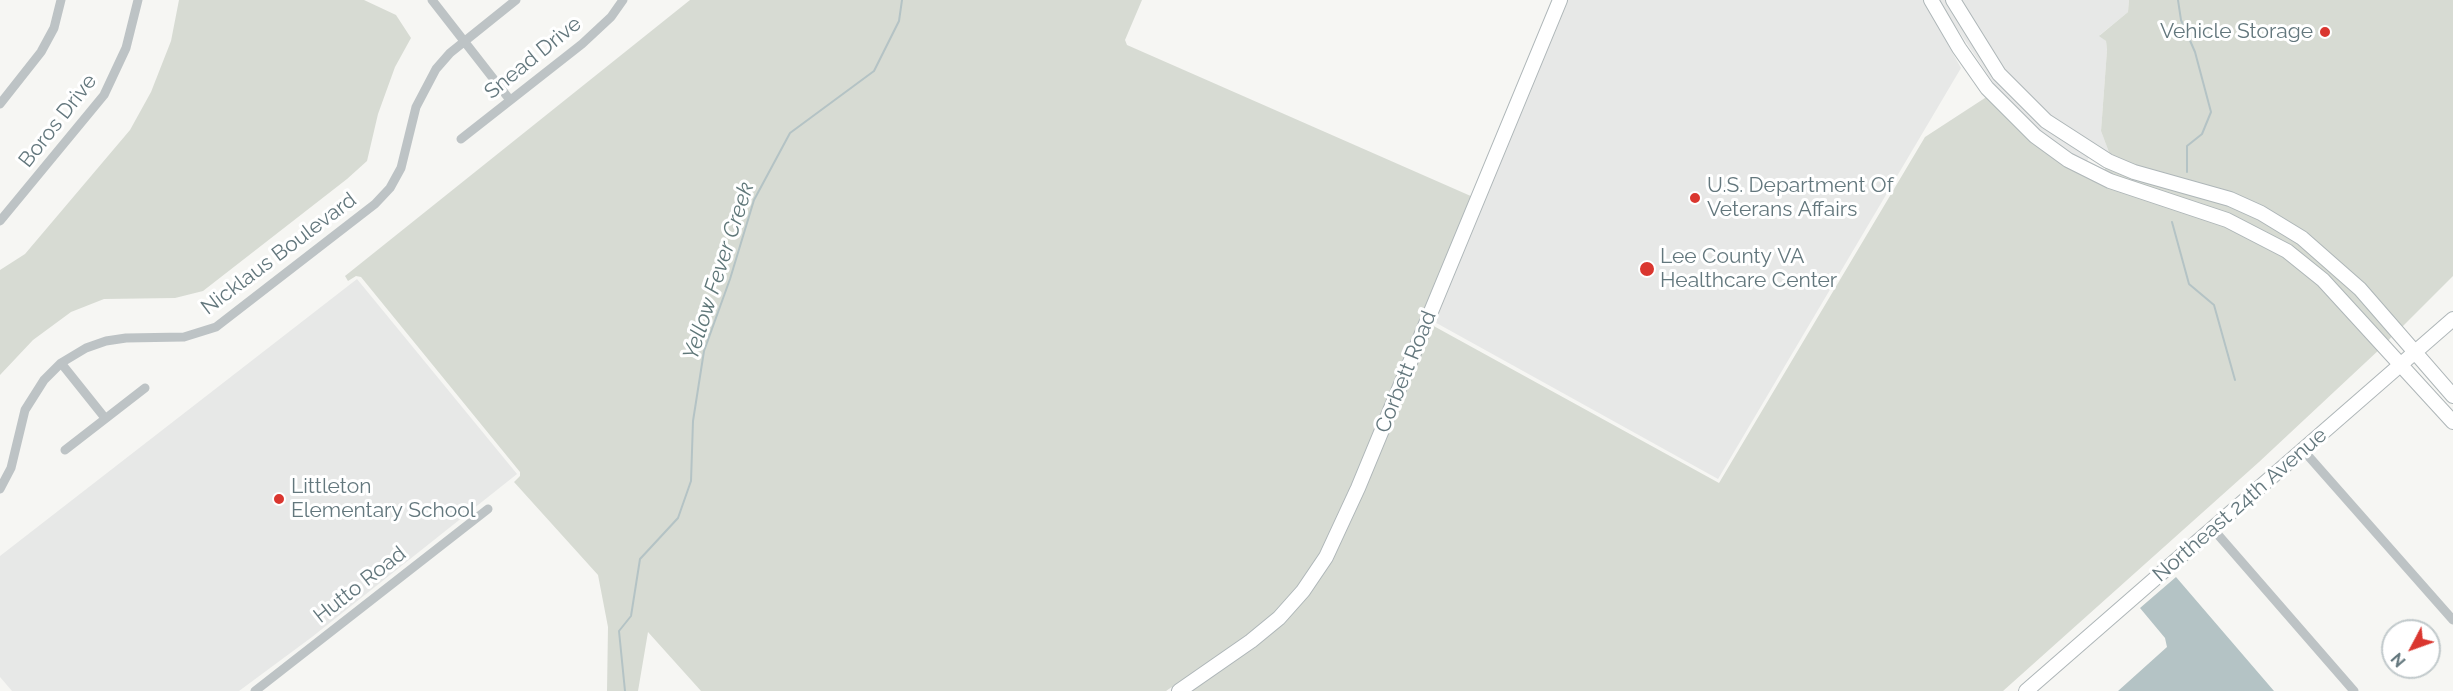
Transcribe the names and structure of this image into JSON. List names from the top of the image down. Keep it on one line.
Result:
{"streets":{"street":["Snead Drive","Boros Drive","Nicklaus Boulevard","Corbett Road","Northeast 24th Avenue","Hutto Road"]},"water":["Yellow Fever Creek"],"places":["Vehicle Storage","U.S. Department Of Veterans Affairs","Lee County VA Healthcare Center","Littleton Elementary School"],"north":"bottom left"}
